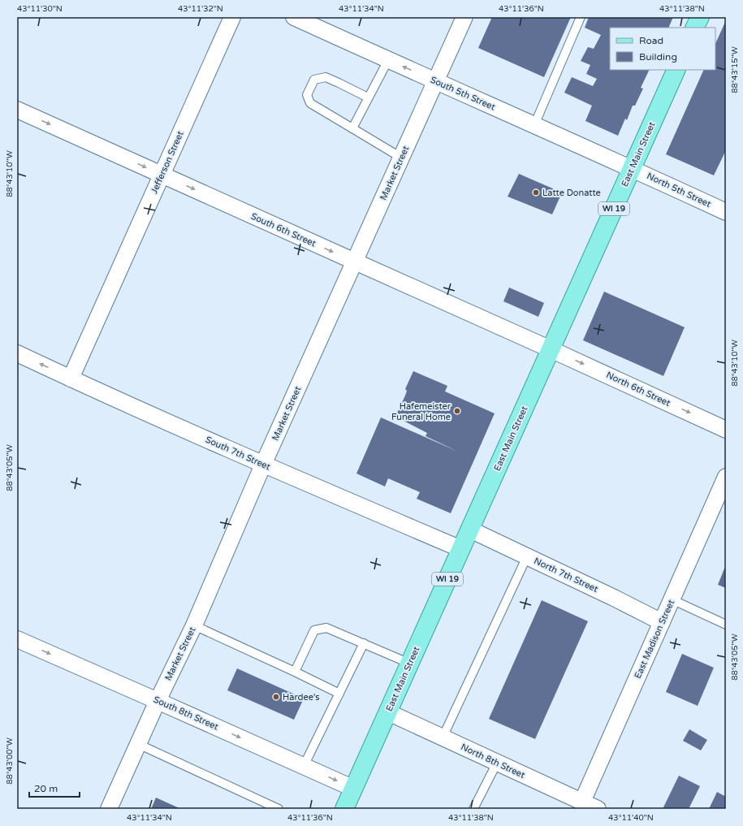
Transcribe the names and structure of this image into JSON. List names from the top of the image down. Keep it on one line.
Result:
{"streets":{"main road":["East Main Street","WI 19"],"street":["South 5th Street","Jefferson Street","Market Street","North 5th Street","South 6th Street","North 6th Street","South 7th Street","North 7th Street","East Madison Street","South 8th Street","North 8th Street"]},"crossings":[["South 5th Street","East Main Street"],["South 5th Street","Market Street"],["South 5th Street","North 5th Street"],["East Main Street","North 5th Street"],["East Main Street","South 6th Street"],["East Main Street","North 6th Street"],["East Main Street","South 7th Street"],["East Main Street","North 7th Street"],["East Main Street","South 8th Street"],["East Main Street","North 8th Street"],["Jefferson Street","South 6th Street"],["Jefferson Street","South 7th Street"],["Market Street","South 6th Street"],["Market Street","South 7th Street"],["Market Street","South 8th Street"],["South 6th Street","North 6th Street"],["North 7th Street","East Madison Street"],["East Madison Street","North 8th Street"]],"one_way":["South 6th Street","North 6th Street","South 8th Street"],"places":["Latte Donatte","Hafemeister Funeral Home","Hardee's"],"legend":["Road","Building"],"scale_bar":"20 m","coordinates":["43°11'30\"N","43°11'32\"N","43°11'34\"N","43°11'36\"N","43°11'38\"N","88°43'15\"W","88°43'10\"W","88°43'05\"W","88°43'00\"W","43°11'40\"N"]}
